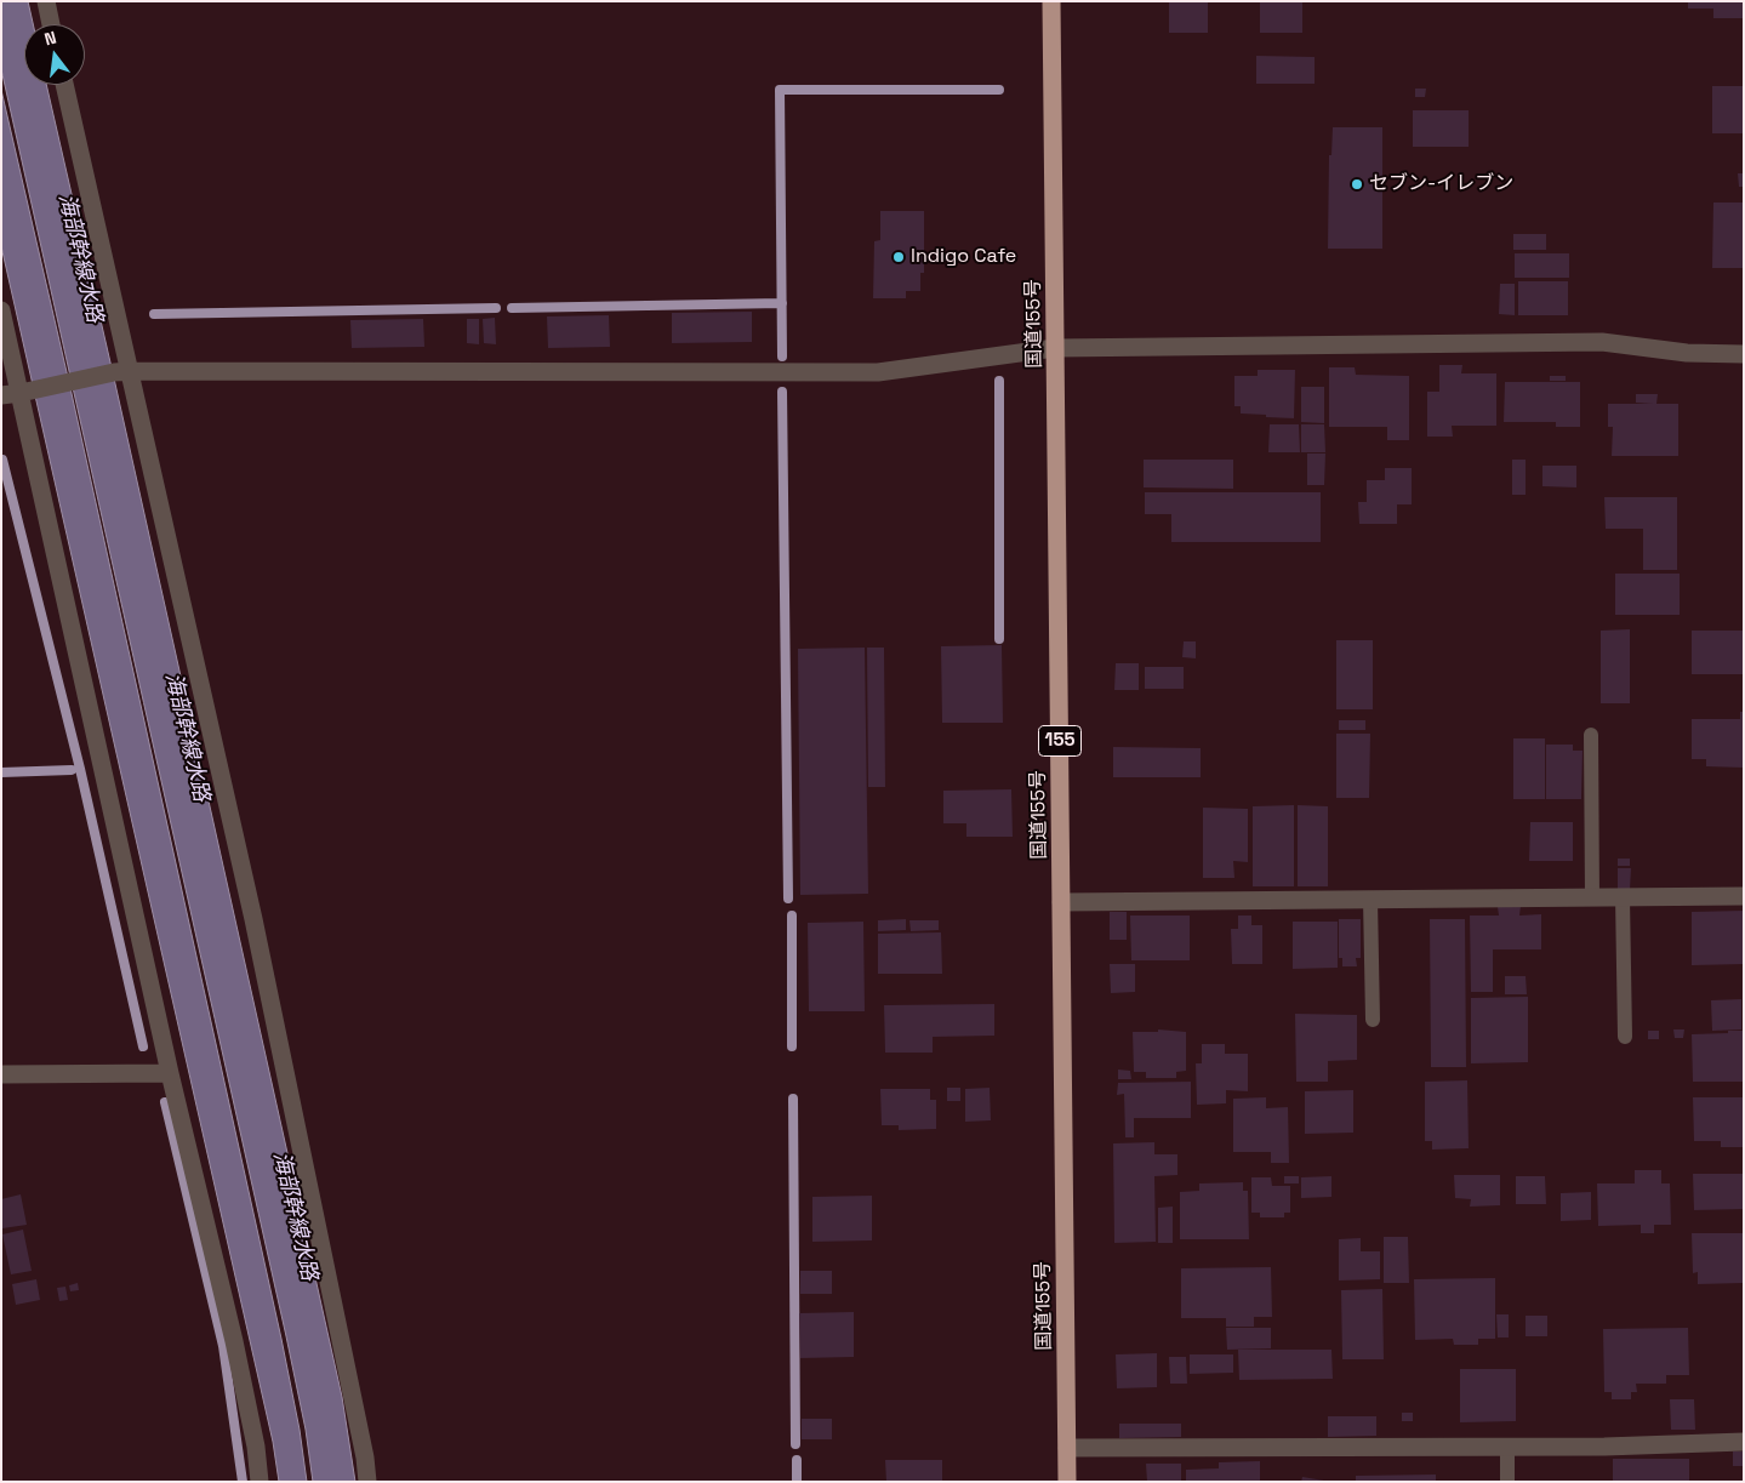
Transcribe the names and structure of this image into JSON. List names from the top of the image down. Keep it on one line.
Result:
{"streets":{"highway":["国道155号","155"]},"water":["海部幹線水路"],"places":["セブン-イレブン","Indigo Cafe"],"north":"top"}
